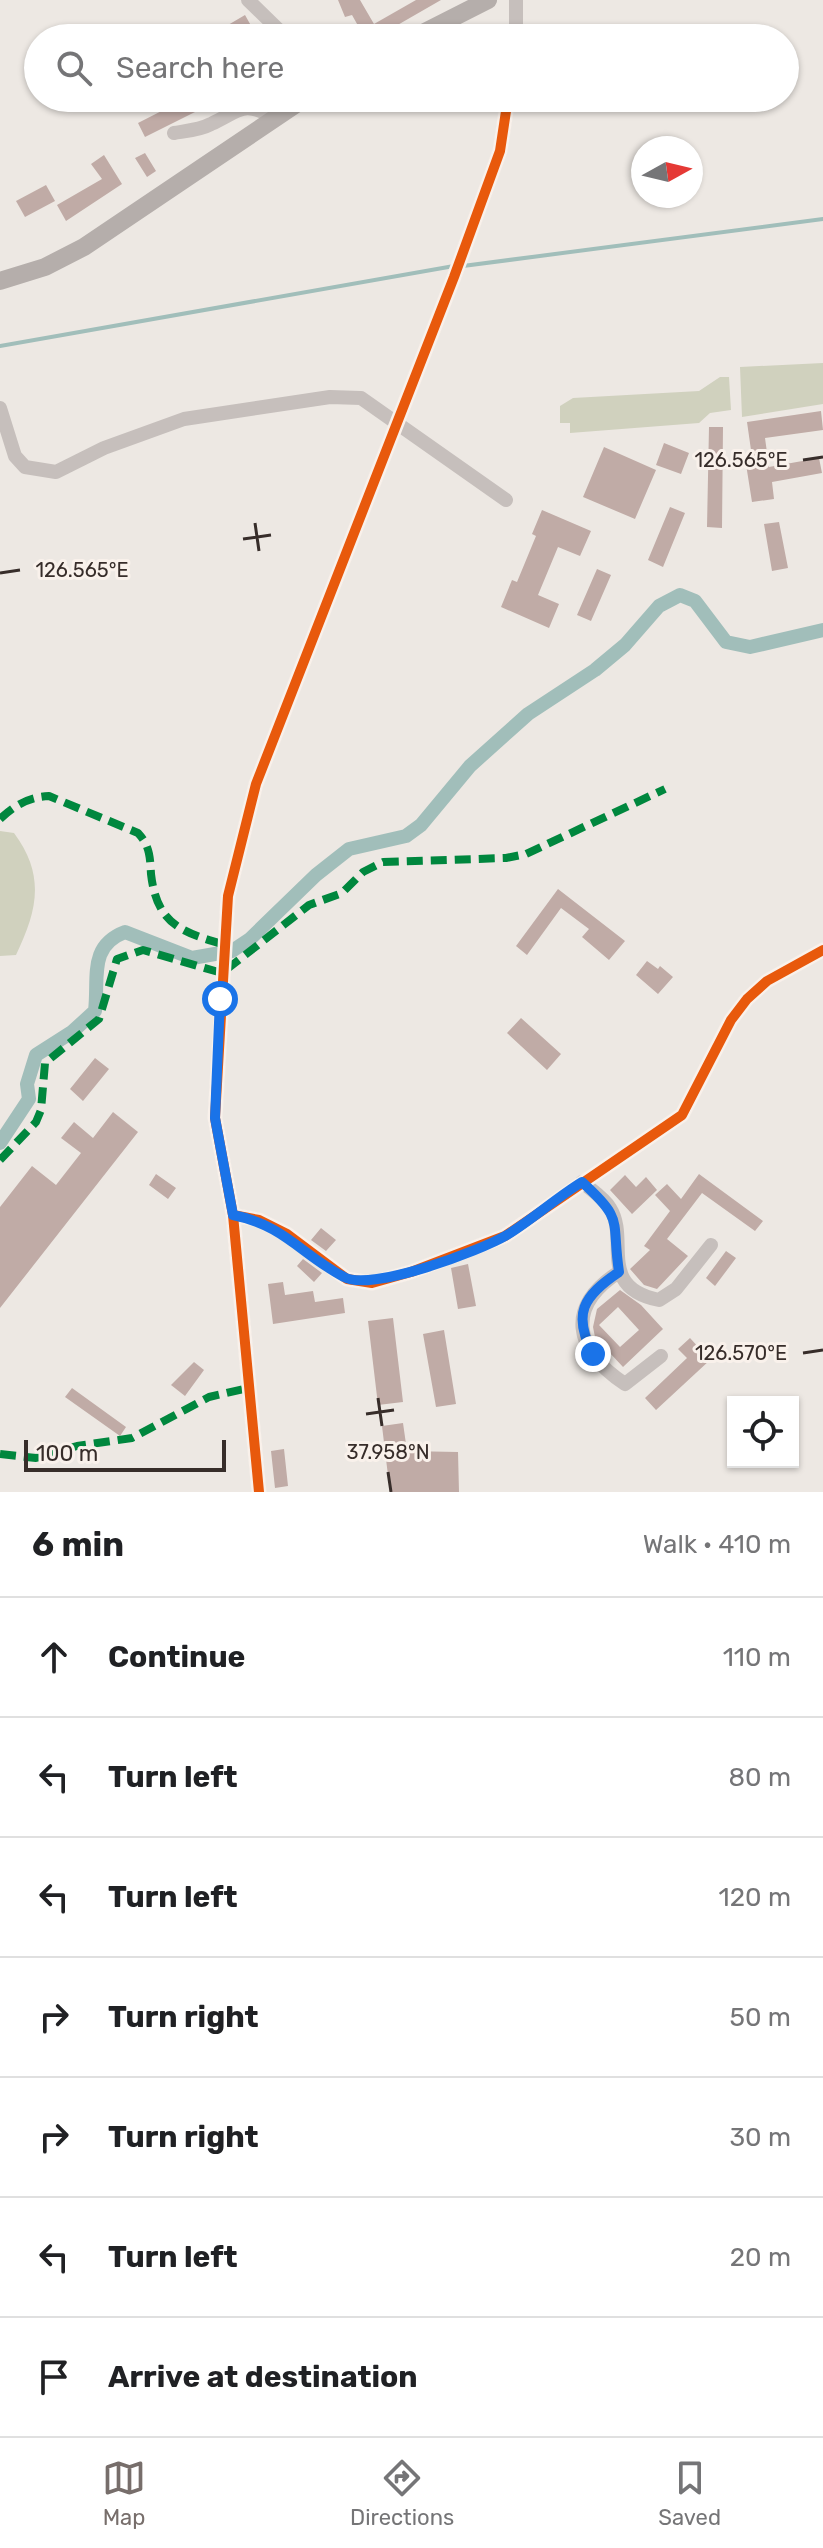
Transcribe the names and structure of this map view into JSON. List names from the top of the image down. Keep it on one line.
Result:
{"scale_bar":"100 m","north":"right","page":{"search":"Search here","scale":"100 m","heading":["6 min","Walk · 410 m"],"list":[["Continue","110 m"],["Turn left","80 m"],["Turn left","120 m"],["Turn right","50 m"],["Turn right","30 m"],["Turn left","20 m"],"Arrive at destination"],"nav":["Map","Directions","Saved"]},"coordinates":["126.565°E","126.570°E","37.958°N"]}
